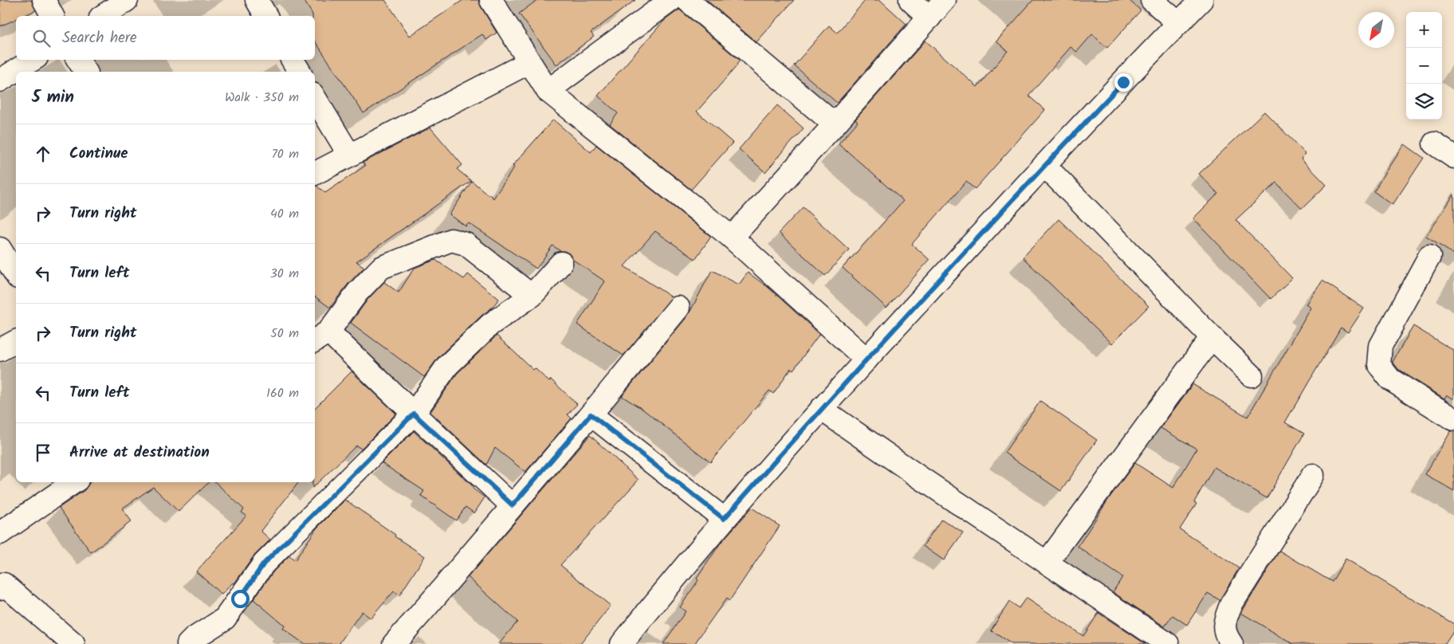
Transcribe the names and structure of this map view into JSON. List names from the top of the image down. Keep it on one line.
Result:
{"north":"bottom left","page":{"map_buttons":["+","−"],"search":"Search here","heading":["5 min","Walk · 350 m"],"list":[["Continue","70 m"],["Turn right","40 m"],["Turn left","30 m"],["Turn right","50 m"],["Turn left","160 m"],"Arrive at destination"]}}
